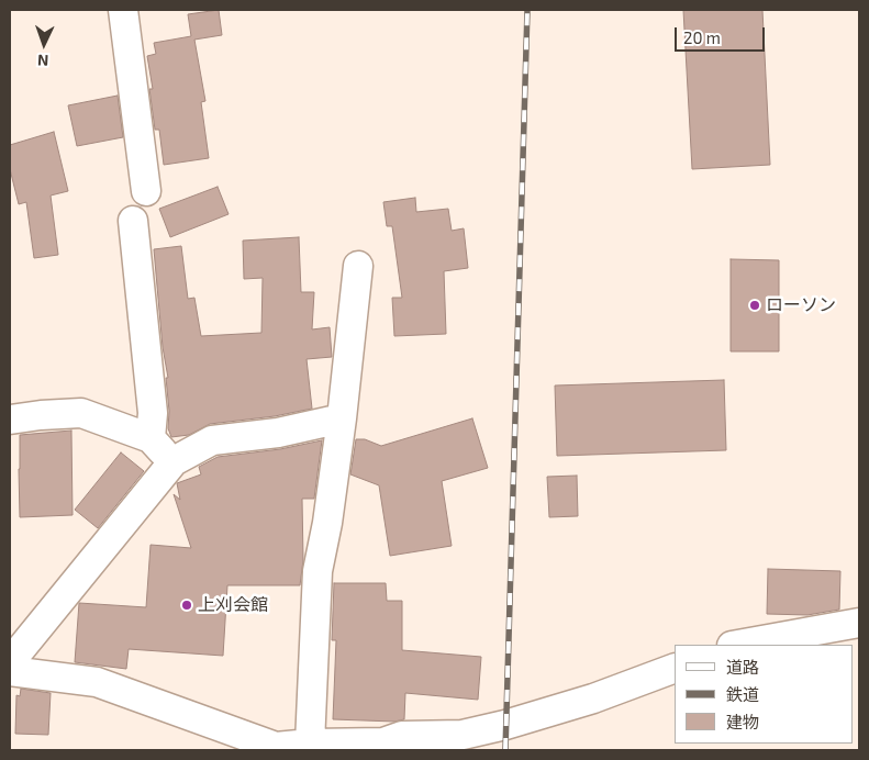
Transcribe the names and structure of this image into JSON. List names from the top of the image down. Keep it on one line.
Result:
{"places":["ローソン","上刈会館"],"legend":["道路","鉄道","建物"],"scale_bar":"20 m","north":"bottom"}
